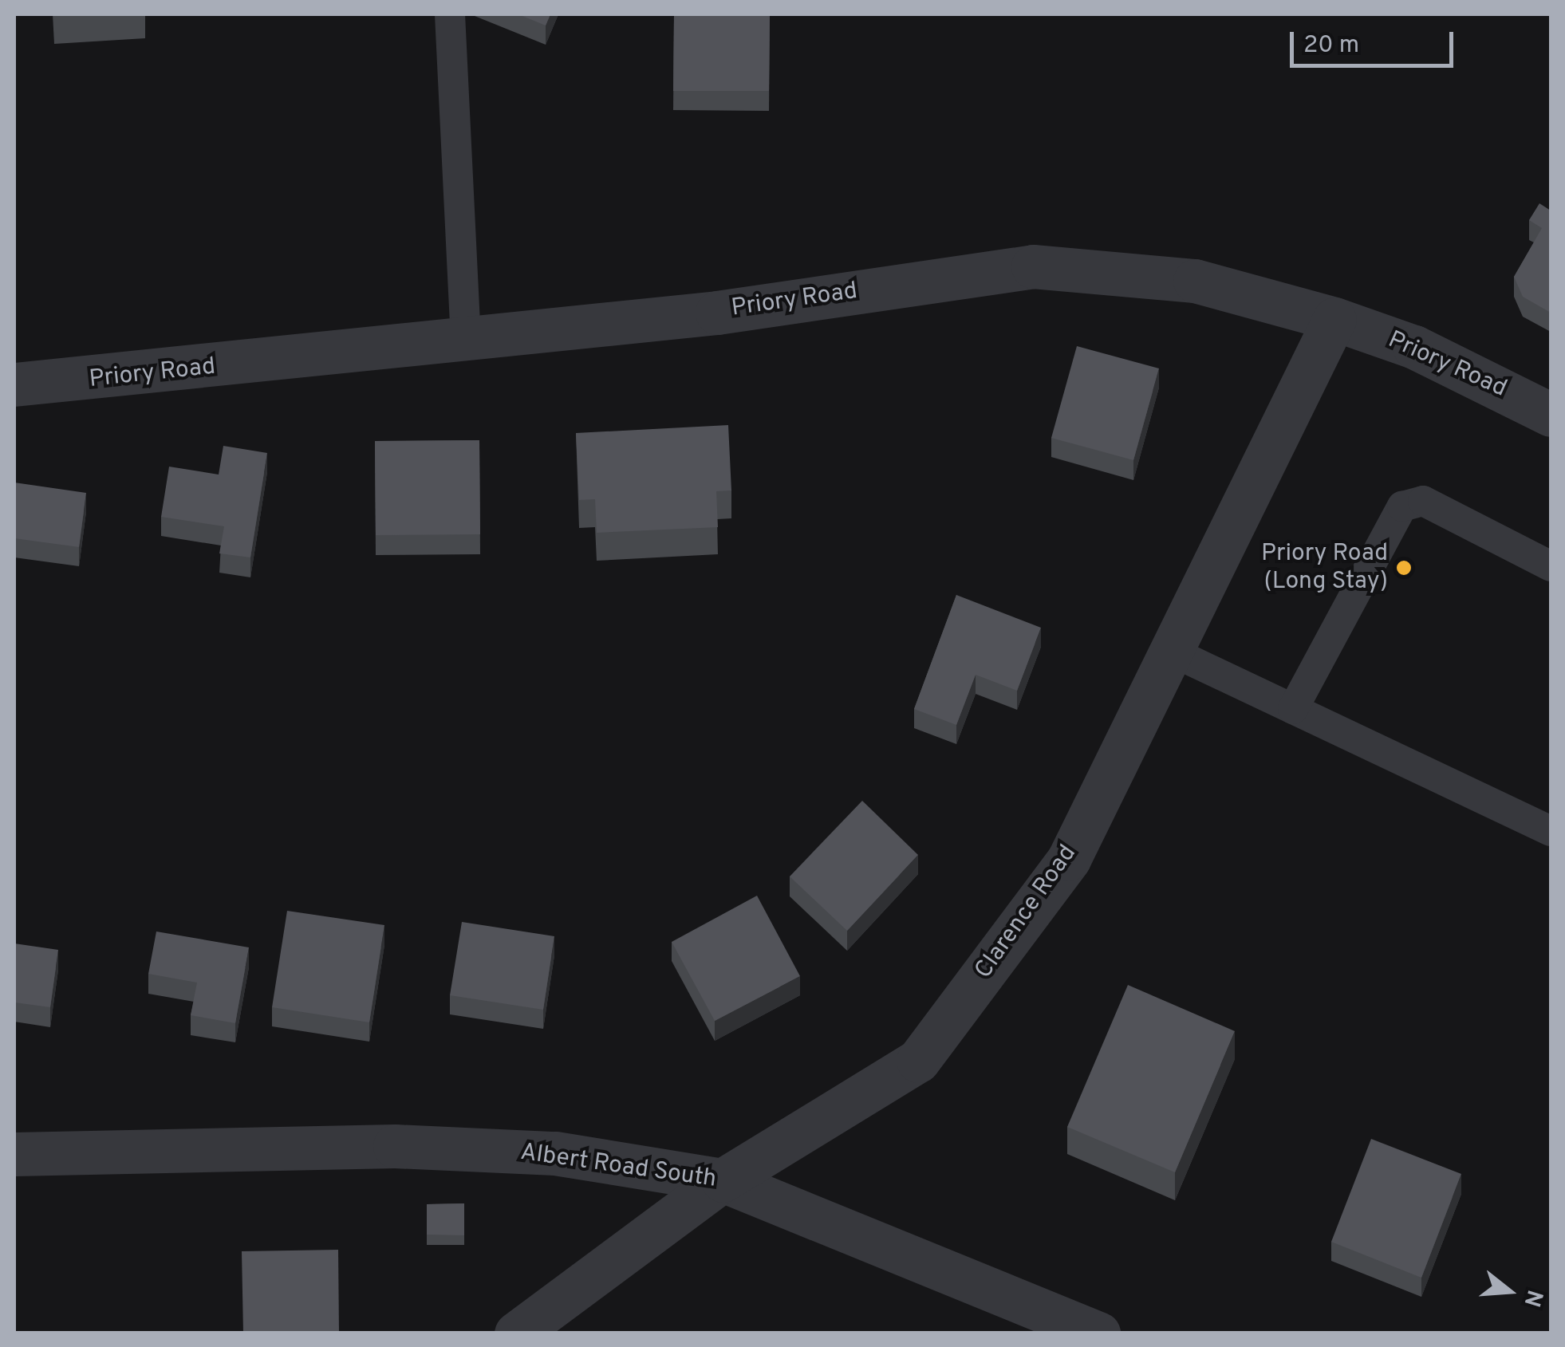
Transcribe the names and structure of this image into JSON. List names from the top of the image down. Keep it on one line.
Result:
{"streets":{"street":["Priory Road","Clarence Road","Albert Road South"]},"crossings":[["Priory Road","Clarence Road"],["Clarence Road","Albert Road South"]],"places":["Priory Road (Long Stay)"],"scale_bar":"20 m","north":"right"}
